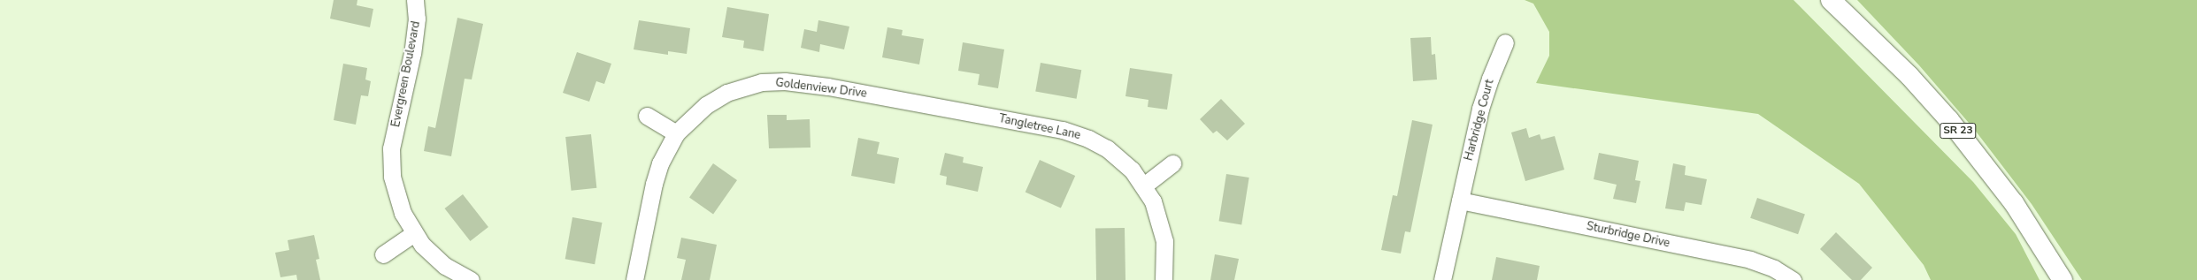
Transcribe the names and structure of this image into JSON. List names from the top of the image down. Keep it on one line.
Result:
{"streets":{"main road":["SR 23"],"street":["Evergreen Boulevard","Goldenview Drive","Harbridge Court","Tangletree Lane","Sturbridge Drive"]},"crossings":[["Goldenview Drive","Tangletree Lane"],["Harbridge Court","Sturbridge Drive"]]}
